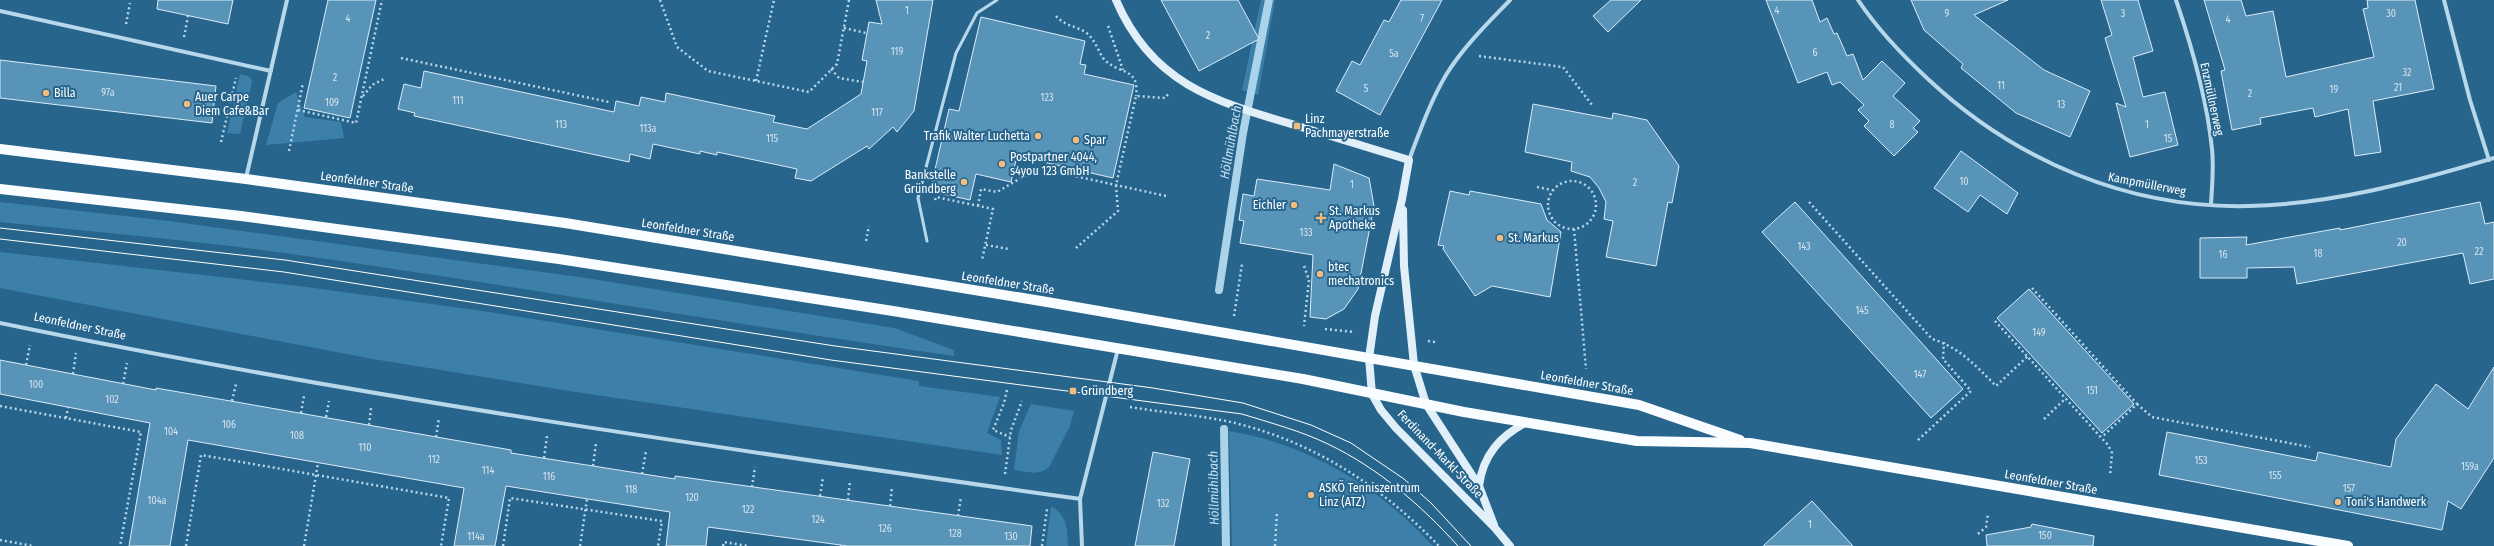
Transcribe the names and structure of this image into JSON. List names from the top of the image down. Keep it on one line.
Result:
{"streets":{"main road":["Leonfeldner Straße"],"street":["Enzmüllnerweg","Kampmüllerweg","Ferdinand-Markl-Straße"]},"crossings":[["Enzmüllnerweg","Kampmüllerweg"],["Leonfeldner Straße","Ferdinand-Markl-Straße"]],"water":["Höllmühlbach"],"places":{"other":["Billa","Auer Carpe Diem Cafe&Bar","Trafik Walter Luchetta","Spar","Postpartner 4044, s4you 123 GmbH","Bankstelle Gründberg","Eichler","St. Markus","btec mechatronics","ASKÖ Tenniszentrum Linz (ATZ)","Toni's Handwerk"],"transit":["Linz Pachmayerstraße","Gründberg"],"health":["St. Markus Apotheke"]},"house_numbers":["1","4","9","3","30","4","7","4","2","119","6","5a","32","2","11","21","5","19","97a","2","123","111","109","13","117","113","8","1","113a","115","15","10","2","1","133","20","143","22","18","16","145","149","147","100","151","102","106","104","108","110","112","153","159a","114","155","116","157","118","120","104a","132","122","124","1","126","128","150","114a","130"]}
